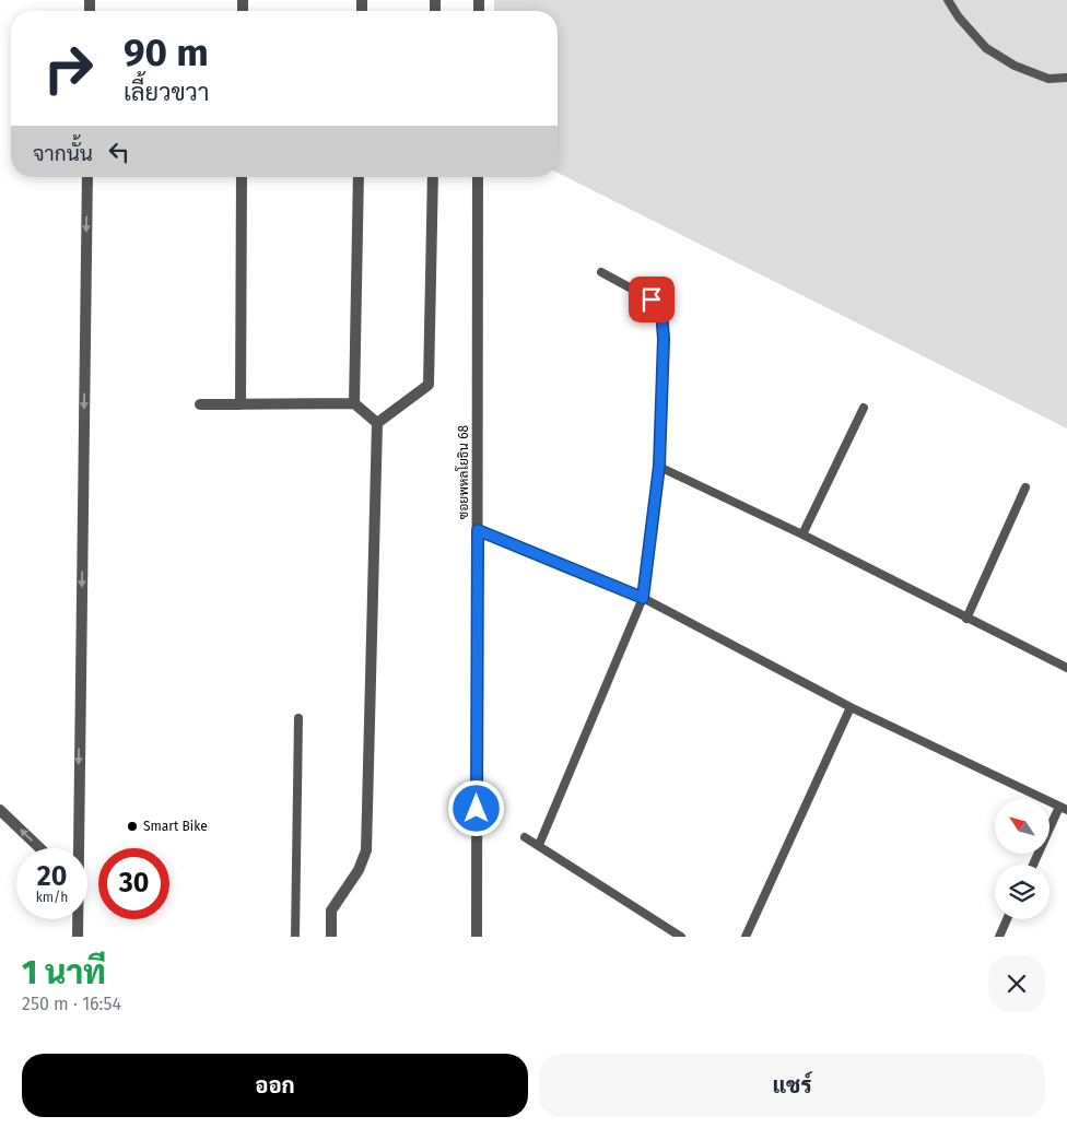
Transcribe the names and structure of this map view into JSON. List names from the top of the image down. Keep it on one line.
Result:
{"streets":{"street":["ซอยพหลโยธิน 68"]},"places":["Smart Bike"],"north":"top left","page":{"turn":["90 m","เลี้ยวขวา"],"then":"จากนั้น","speed":"20 km/h","limit":"30","heading":["1 นาที","250 m · 16:54"],"buttons":["ออก","แชร์"]}}
